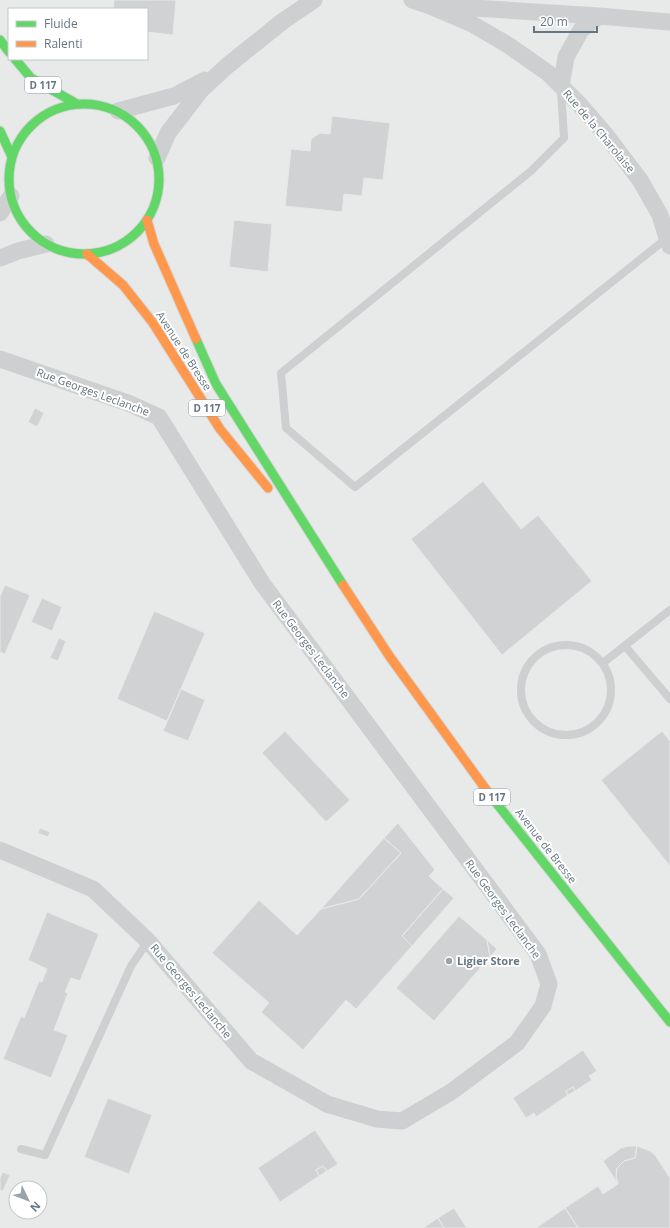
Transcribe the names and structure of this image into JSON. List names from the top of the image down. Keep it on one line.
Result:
{"streets":{"main road":["D 117","Avenue de Bresse"],"street":["Rue de la Charolaise","Rue Georges Leclanche"]},"places":["Ligier Store"],"legend":["Fluide","Ralenti"],"scale_bar":"20 m","north":"bottom right"}
